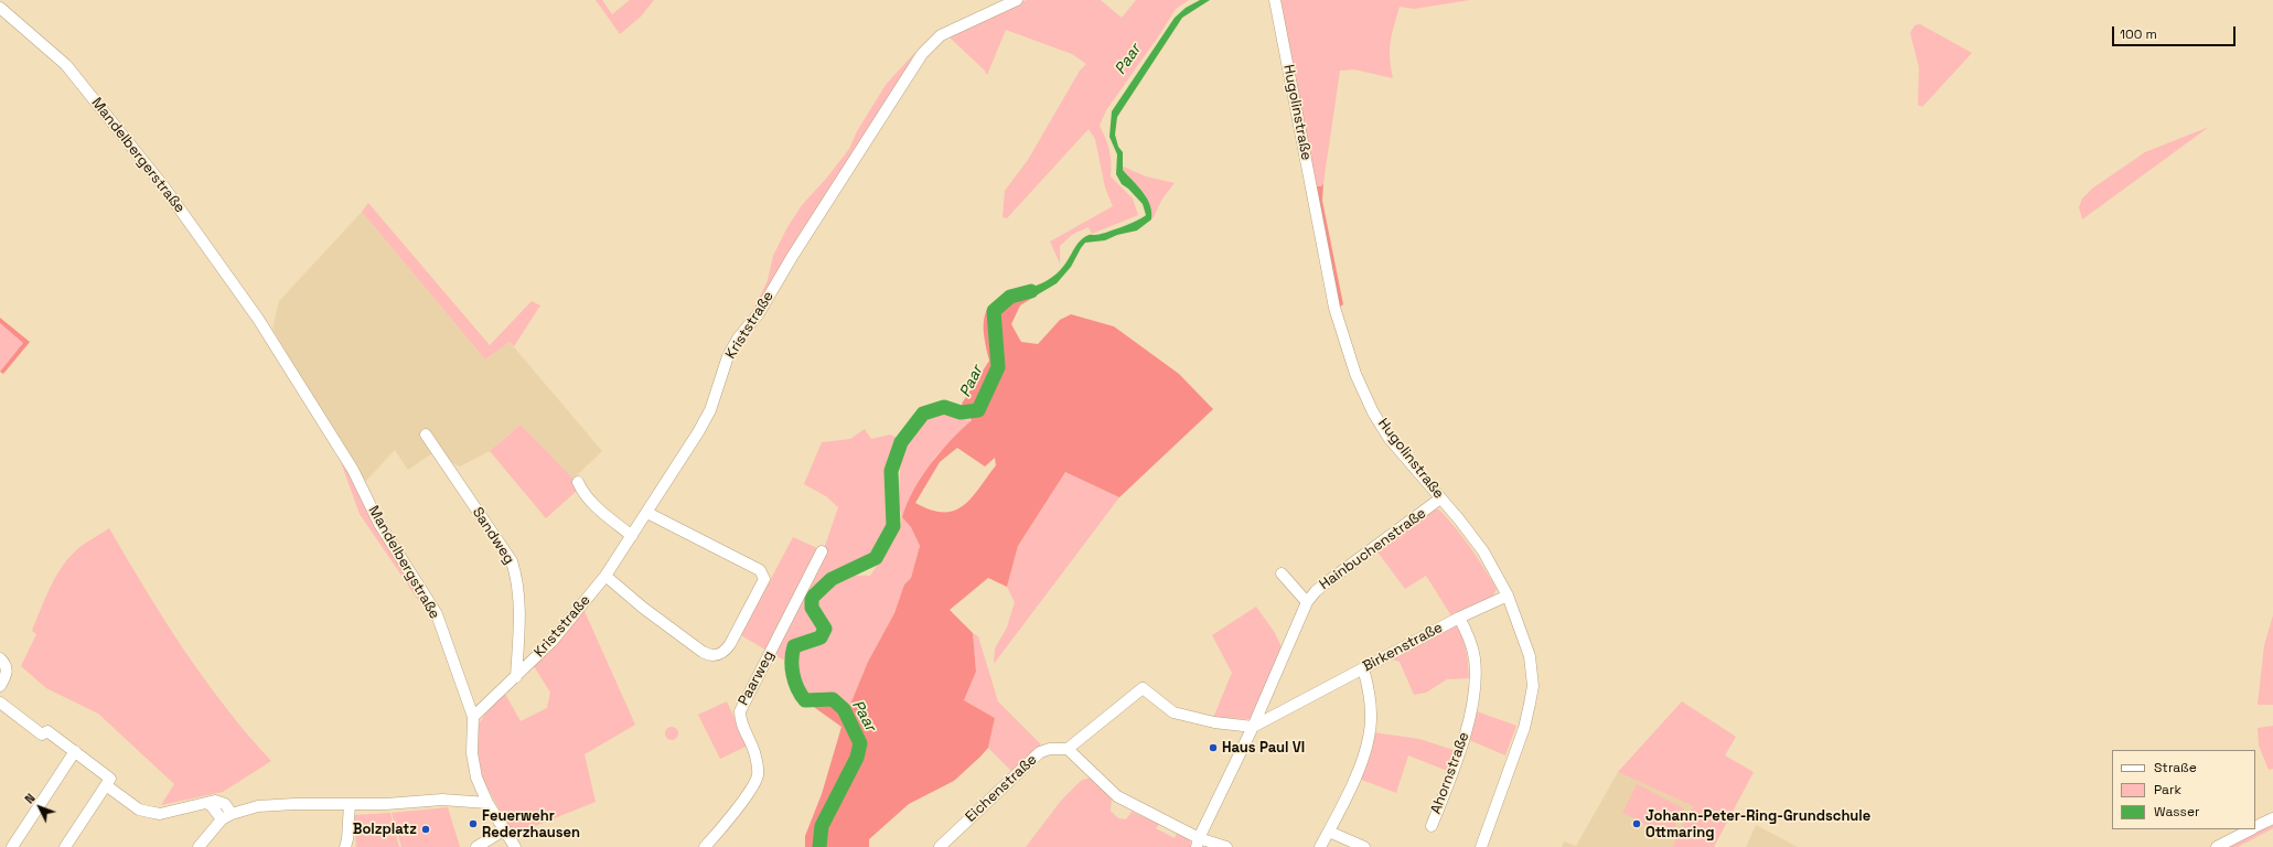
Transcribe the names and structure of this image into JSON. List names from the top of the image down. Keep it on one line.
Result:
{"streets":{"street":["Hugolinstraße","Mandelbergerstraße","Kriststraße","Sandweg","Hainbuchenstraße","Mandelbergstraße","Birkenstraße","Paarweg","Ahornstraße","Eichenstraße"]},"crossings":[["Hugolinstraße","Hainbuchenstraße"],["Hugolinstraße","Birkenstraße"],["Mandelbergerstraße","Mandelbergstraße"],["Kriststraße","Sandweg"],["Kriststraße","Mandelbergstraße"],["Hainbuchenstraße","Birkenstraße"],["Birkenstraße","Ahornstraße"]],"water":["Paar"],"places":["Haus Paul VI","Feuerwehr Rederzhausen","Johann-Peter-Ring-Grundschule Ottmaring","Bolzplatz"],"legend":["Straße","Park","Wasser"],"scale_bar":"100 m","north":"top left"}
